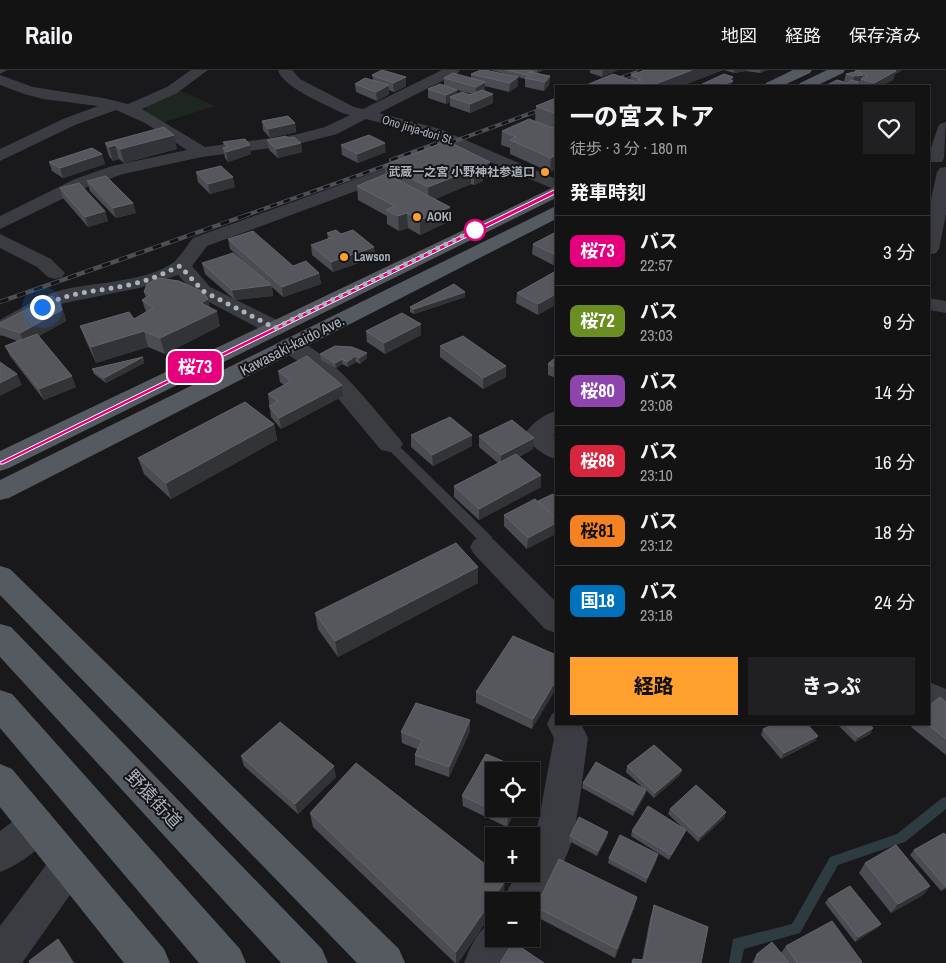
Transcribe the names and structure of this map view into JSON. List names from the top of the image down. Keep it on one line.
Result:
{"streets":{"main road":["Kawasaki-kaido Ave.","野猿街道"],"street":["Ono jinja-dori St."]},"places":["武蔵一之宮 小野神社参道口","AOKI","Lawson"],"lines":["bus line 桜73"],"page":{"header":"Railo","nav":["地図","経路","保存済み"],"on_map":"桜73","heading":[["一の宮ストア","徒歩 · 3 分 · 180 m"],"発車時刻"],"list":[{"mark":"桜73","name":"バス","note":"22:57","value":"3 分"},{"mark":"桜72","name":"バス","note":"23:03","value":"9 分"},{"mark":"桜80","name":"バス","note":"23:08","value":"14 分"},{"mark":"桜88","name":"バス","note":"23:10","value":"16 分"},{"mark":"桜81","name":"バス","note":"23:12","value":"18 分"},{"mark":"国18","name":"バス","note":"23:18","value":"24 分"}],"buttons":["経路","きっぷ"],"map_buttons":["+","−"]}}
